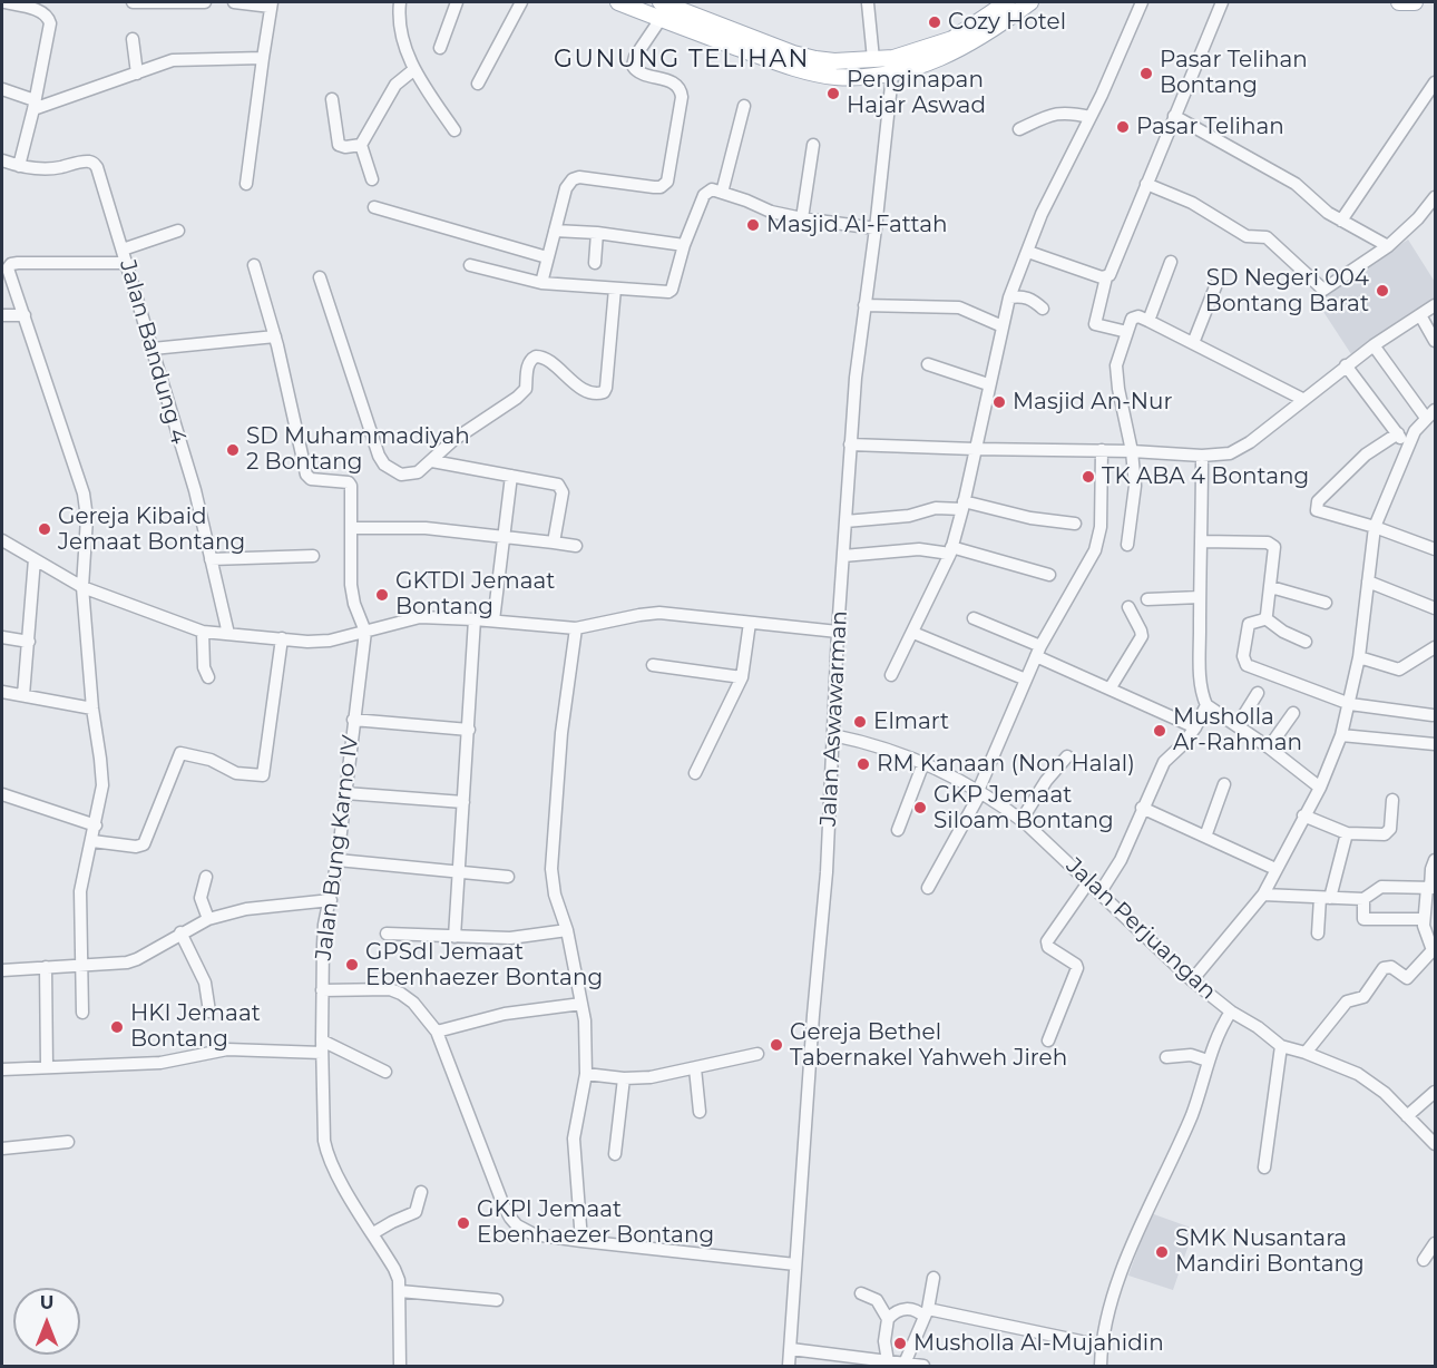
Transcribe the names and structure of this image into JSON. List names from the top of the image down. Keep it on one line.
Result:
{"streets":{"street":["Jalan Bandung 4","Jalan Aswawarman","Jalan Bung Karno IV","Jalan Perjuangan"]},"crossings":[["Jalan Aswawarman","Jalan Perjuangan"]],"districts":["GUNUNG TELIHAN"],"places":["Cozy Hotel","Pasar Telihan Bontang","Penginapan Hajar Aswad","Pasar Telihan","Masjid Al-Fattah","SD Negeri 004 Bontang Barat","Masjid An-Nur","SD Muhammadiyah 2 Bontang","TK ABA 4 Bontang","Gereja Kibaid Jemaat Bontang","GKTDI Jemaat Bontang","Elmart","Musholla Ar-Rahman","RM Kanaan (Non Halal)","GKP Jemaat Siloam Bontang","GPSdI Jemaat Ebenhaezer Bontang","HKI Jemaat Bontang","Gereja Bethel Tabernakel Yahweh Jireh","GKPI Jemaat Ebenhaezer Bontang","SMK Nusantara Mandiri Bontang","Musholla Al-Mujahidin"],"north":"top"}
